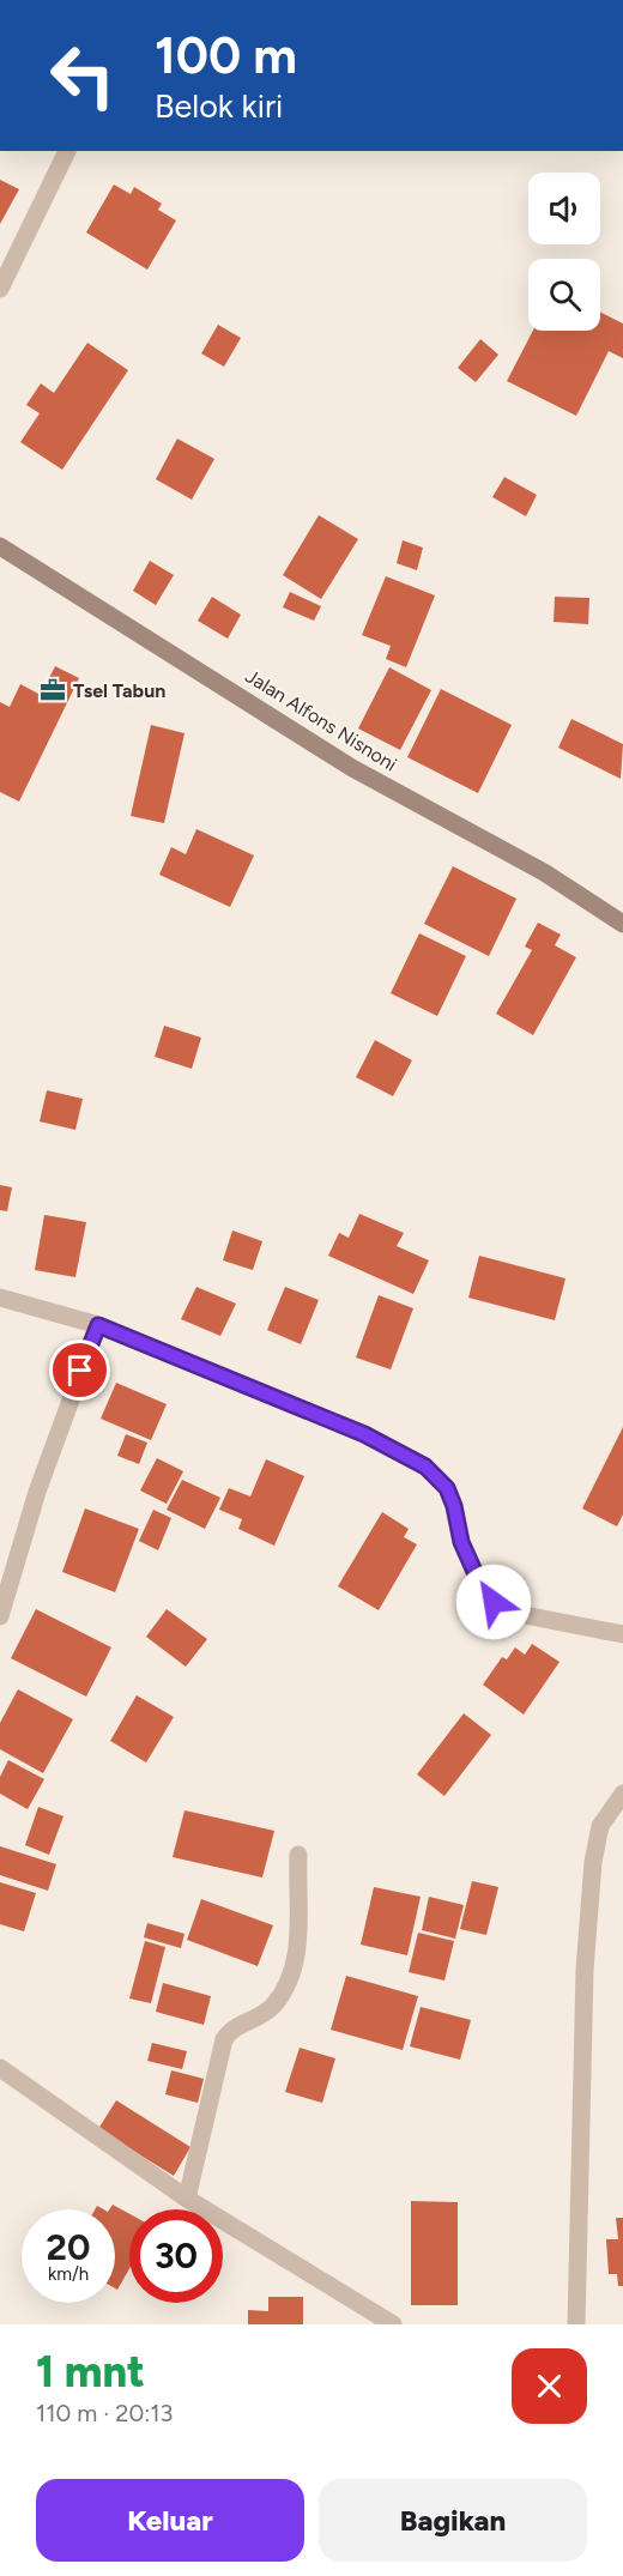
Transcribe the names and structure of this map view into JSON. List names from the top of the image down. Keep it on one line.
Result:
{"streets":{"main road":["Jalan Alfons Nisnoni"]},"places":{"office":["Tsel Tabun"]},"page":{"turn":["100 m","Belok kiri"],"speed":"20 km/h","limit":"30","heading":["1 mnt","110 m · 20:13"],"buttons":["Keluar","Bagikan"]}}
